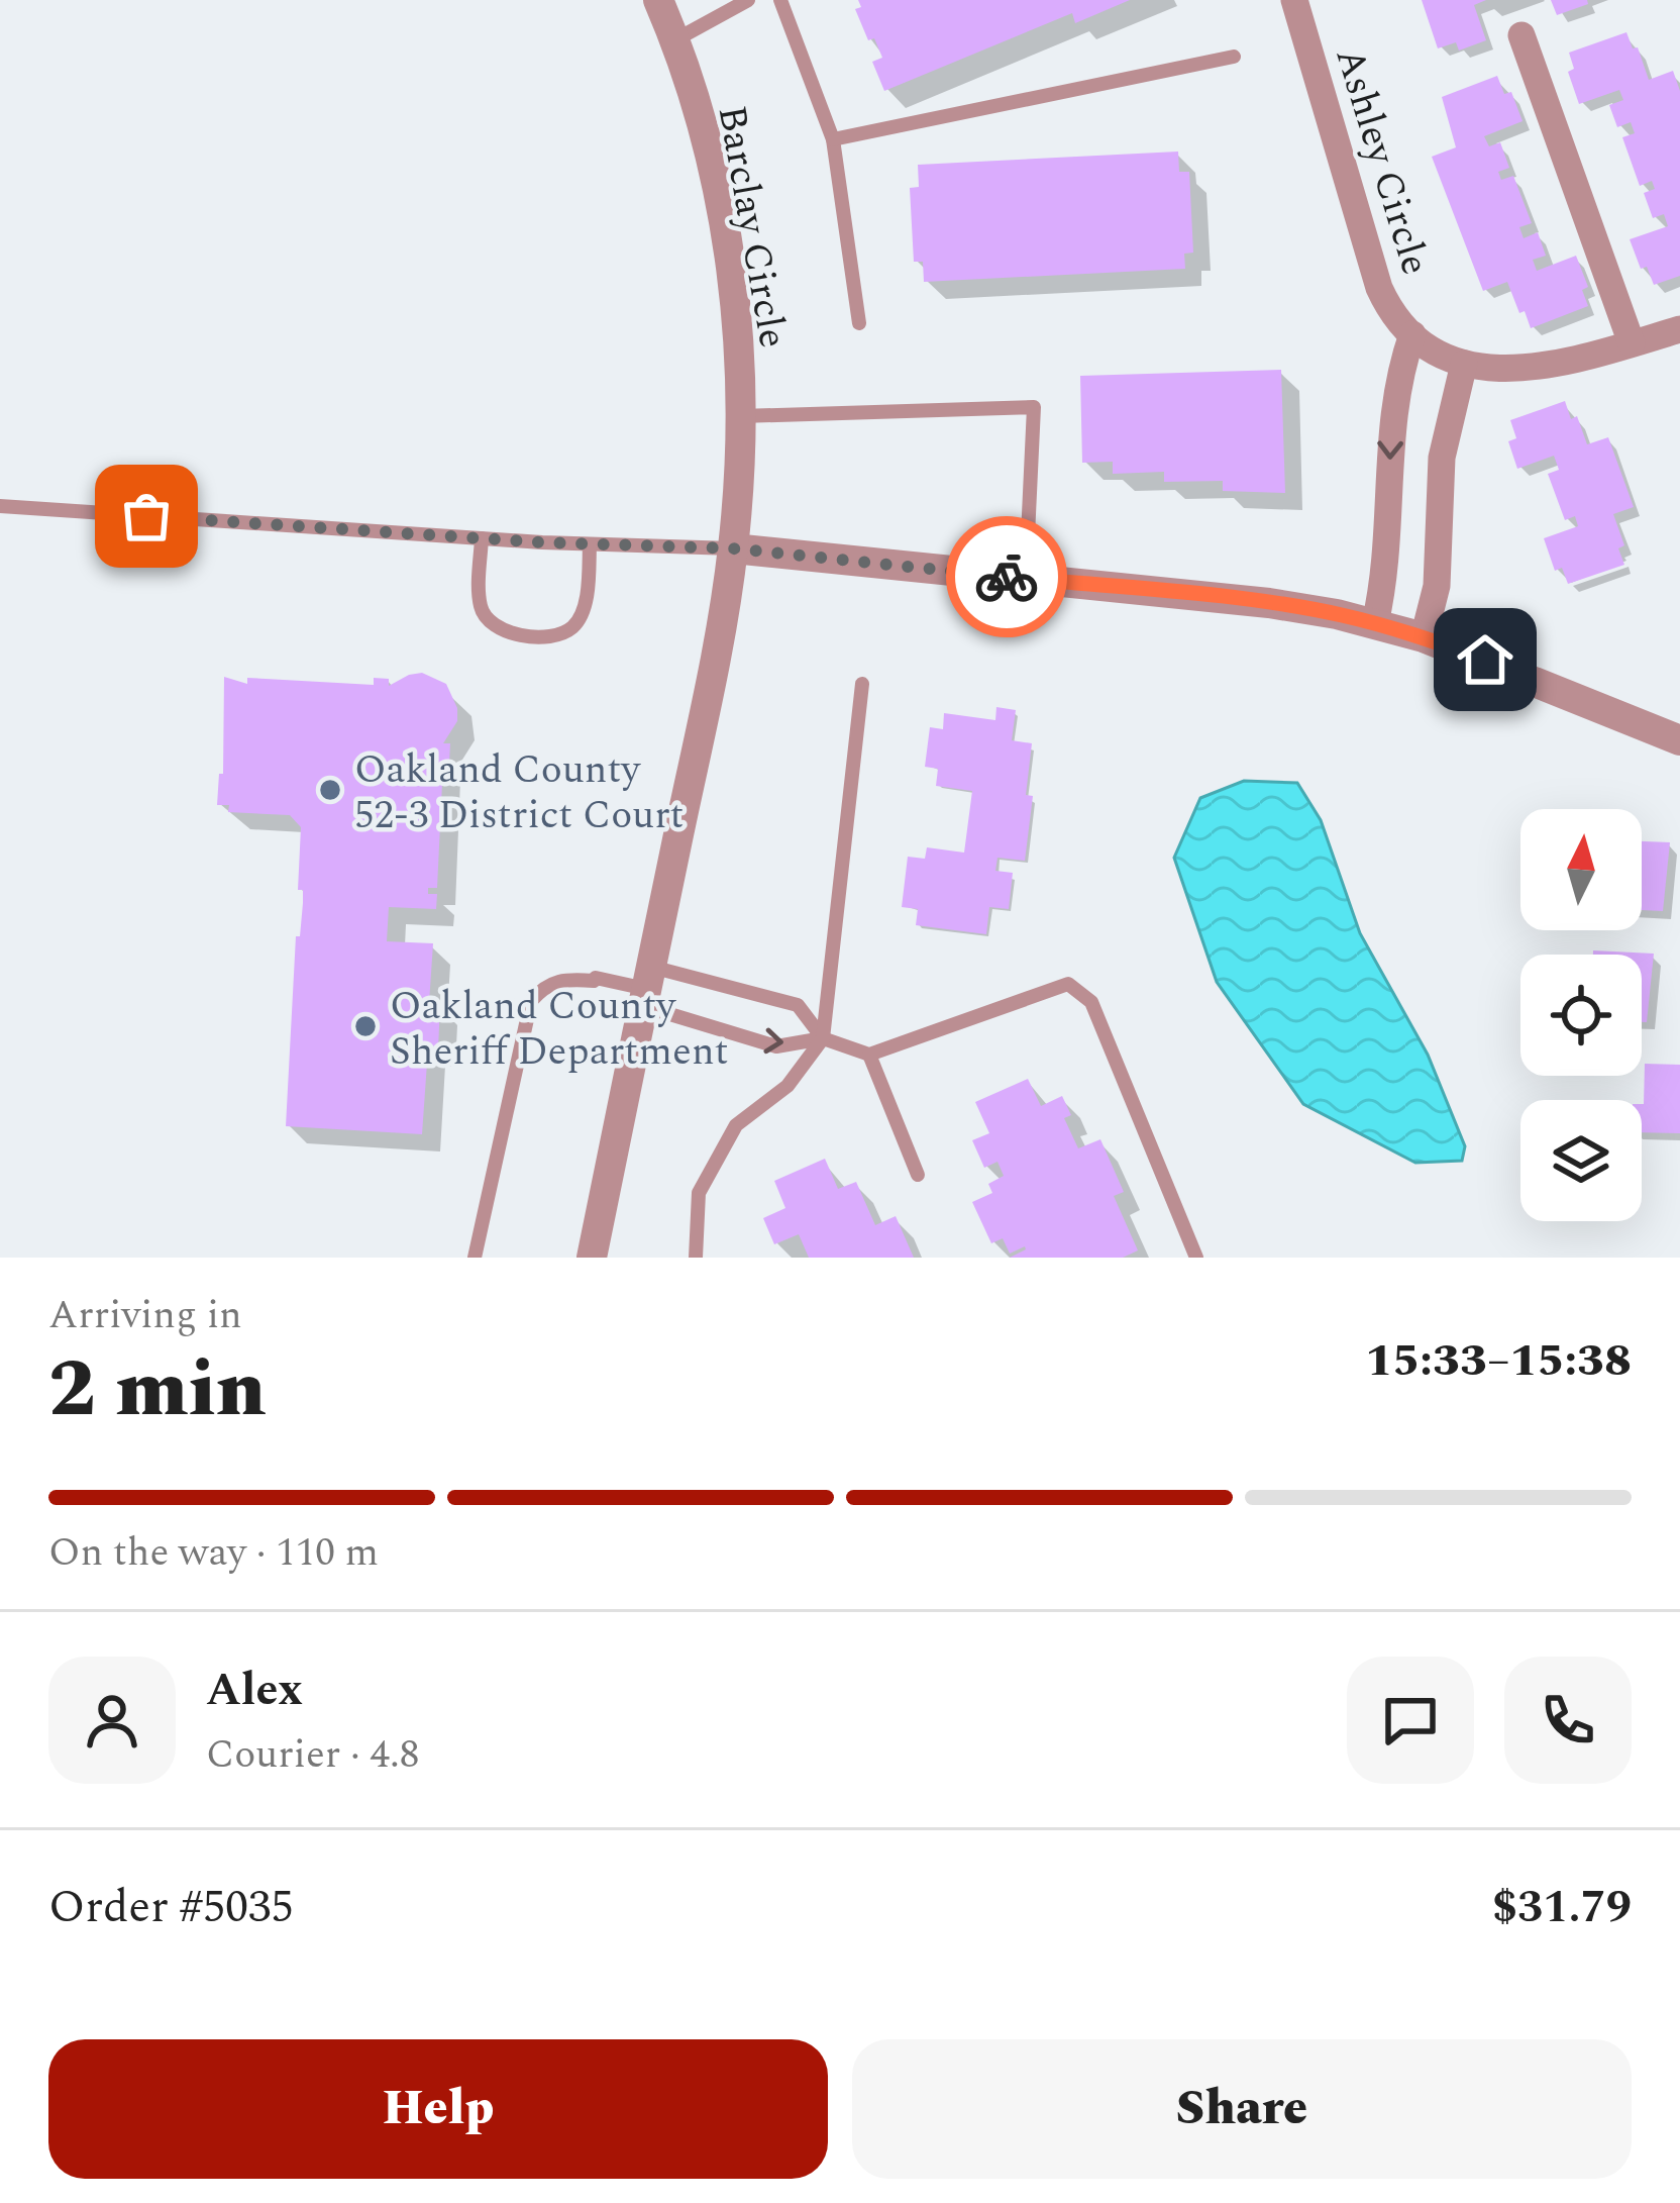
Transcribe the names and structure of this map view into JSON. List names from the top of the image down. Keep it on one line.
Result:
{"streets":{"street":["Ashley Circle","Barclay Circle"]},"places":["Oakland County 52-3 District Court","Oakland County Sheriff Department"],"north":"top","page":{"heading":["2 min","Arriving in","15:33–15:38"],"panel":["Alex","Courier · 4.8","Order #5035","$31.79"],"bar":"On the way · 110 m","buttons":["Help","Share"]}}
